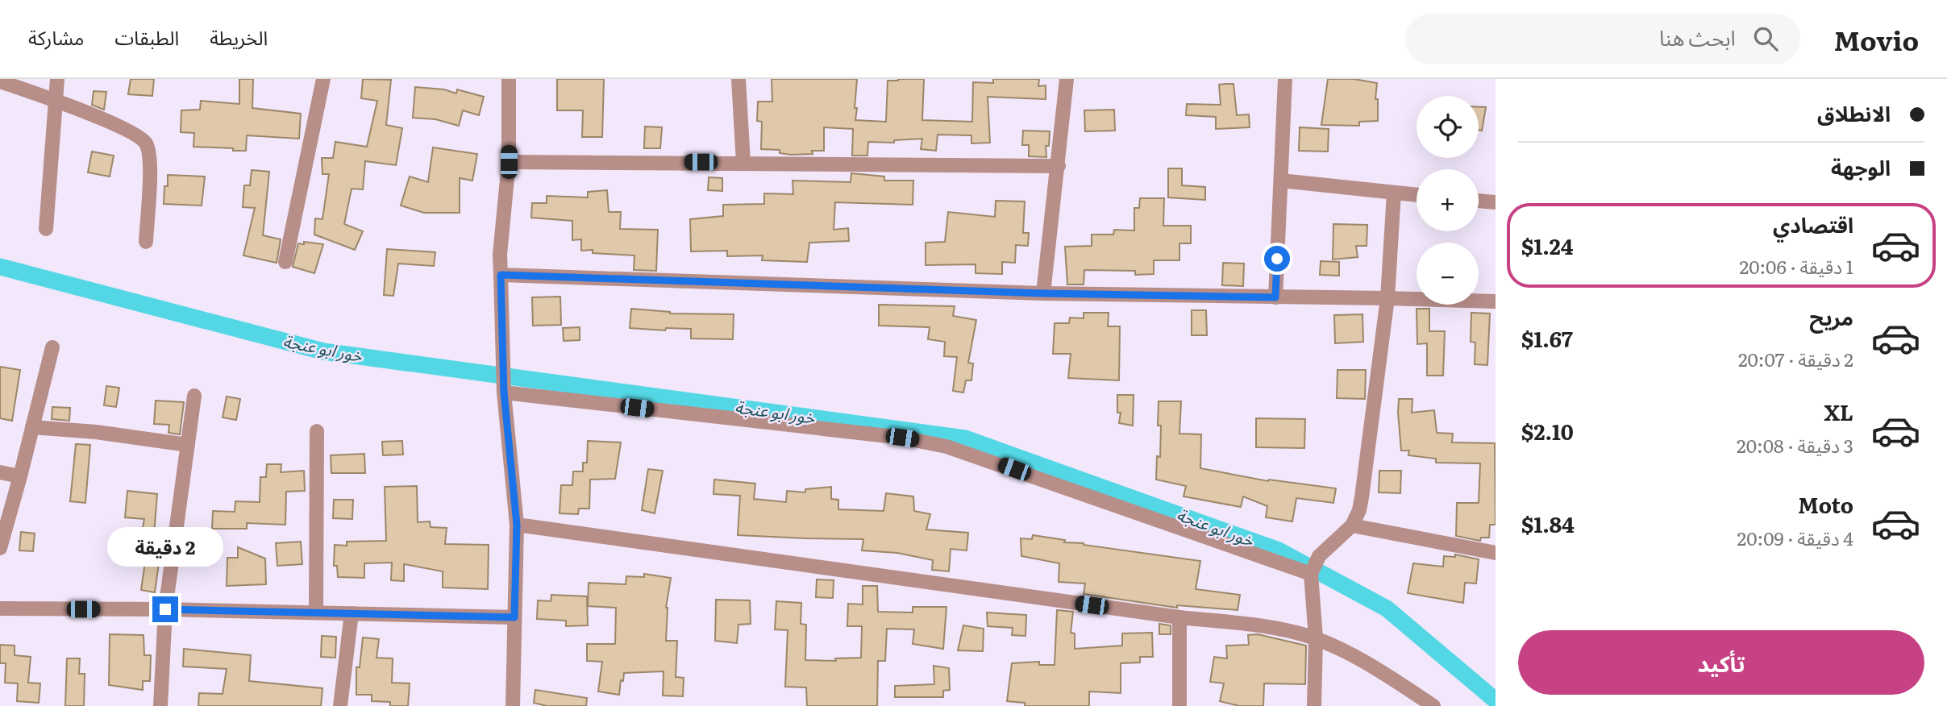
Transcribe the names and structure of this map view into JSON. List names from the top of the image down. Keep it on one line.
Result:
{"water":["خور ابو عنجة"],"page":{"header":"Movio","search":"ابحث هنا","nav":["الخريطة","الطبقات","مشاركة"],"banner":["الانطلاق","الوجهة"],"map_buttons":["+","−"],"list":[{"name":"اقتصادي","note":"1 دقيقة · 20:06","value":"$1.24"},{"name":"مريح","note":"2 دقيقة · 20:07","value":"$1.67"},{"name":"XL","note":"3 دقيقة · 20:08","value":"$2.10"},{"name":"Moto","note":"4 دقيقة · 20:09","value":"$1.84"}],"bubble":"2 دقيقة","buttons":"تأكيد"}}
